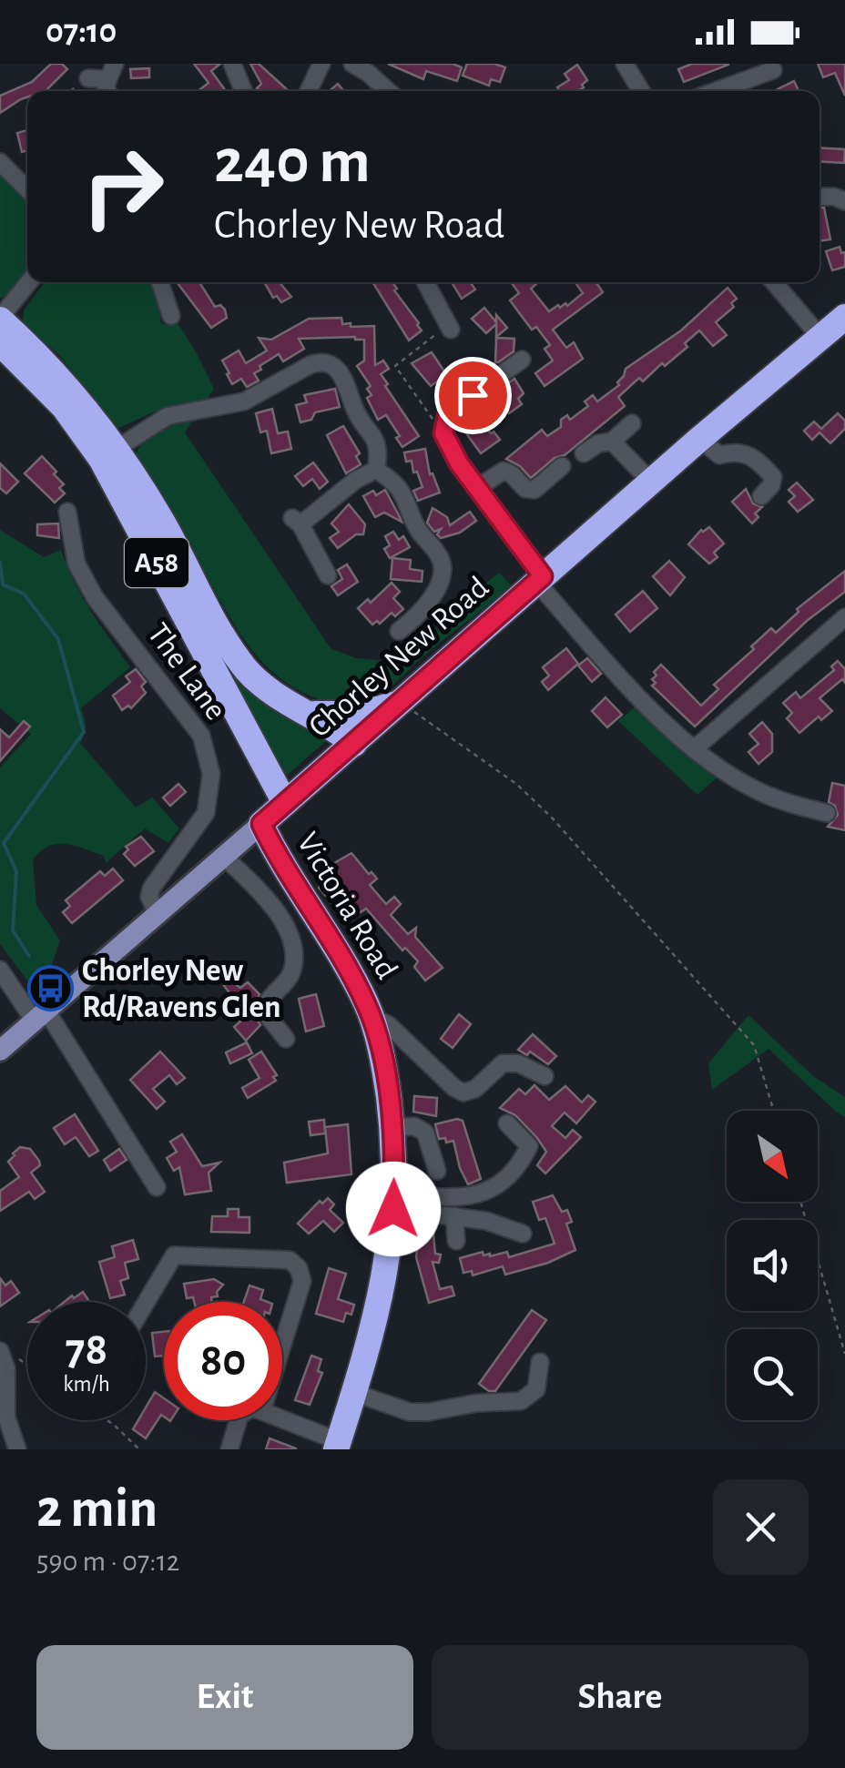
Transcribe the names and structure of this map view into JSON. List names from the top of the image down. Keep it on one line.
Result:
{"streets":{"highway":["A58","Chorley New Road","Victoria Road"],"street":["The Lane"]},"crossings":[["A58","Chorley New Road"],["Chorley New Road","The Lane"],["Chorley New Road","Victoria Road"]],"places":{"bus stop":["Chorley New Rd/Ravens Glen"]},"north":"bottom right","page":{"status":"07:10","turn":["240 m","Chorley New Road"],"speed":"78 km/h","limit":"80","heading":["2 min","590 m · 07:12"],"buttons":["Exit","Share"]}}
